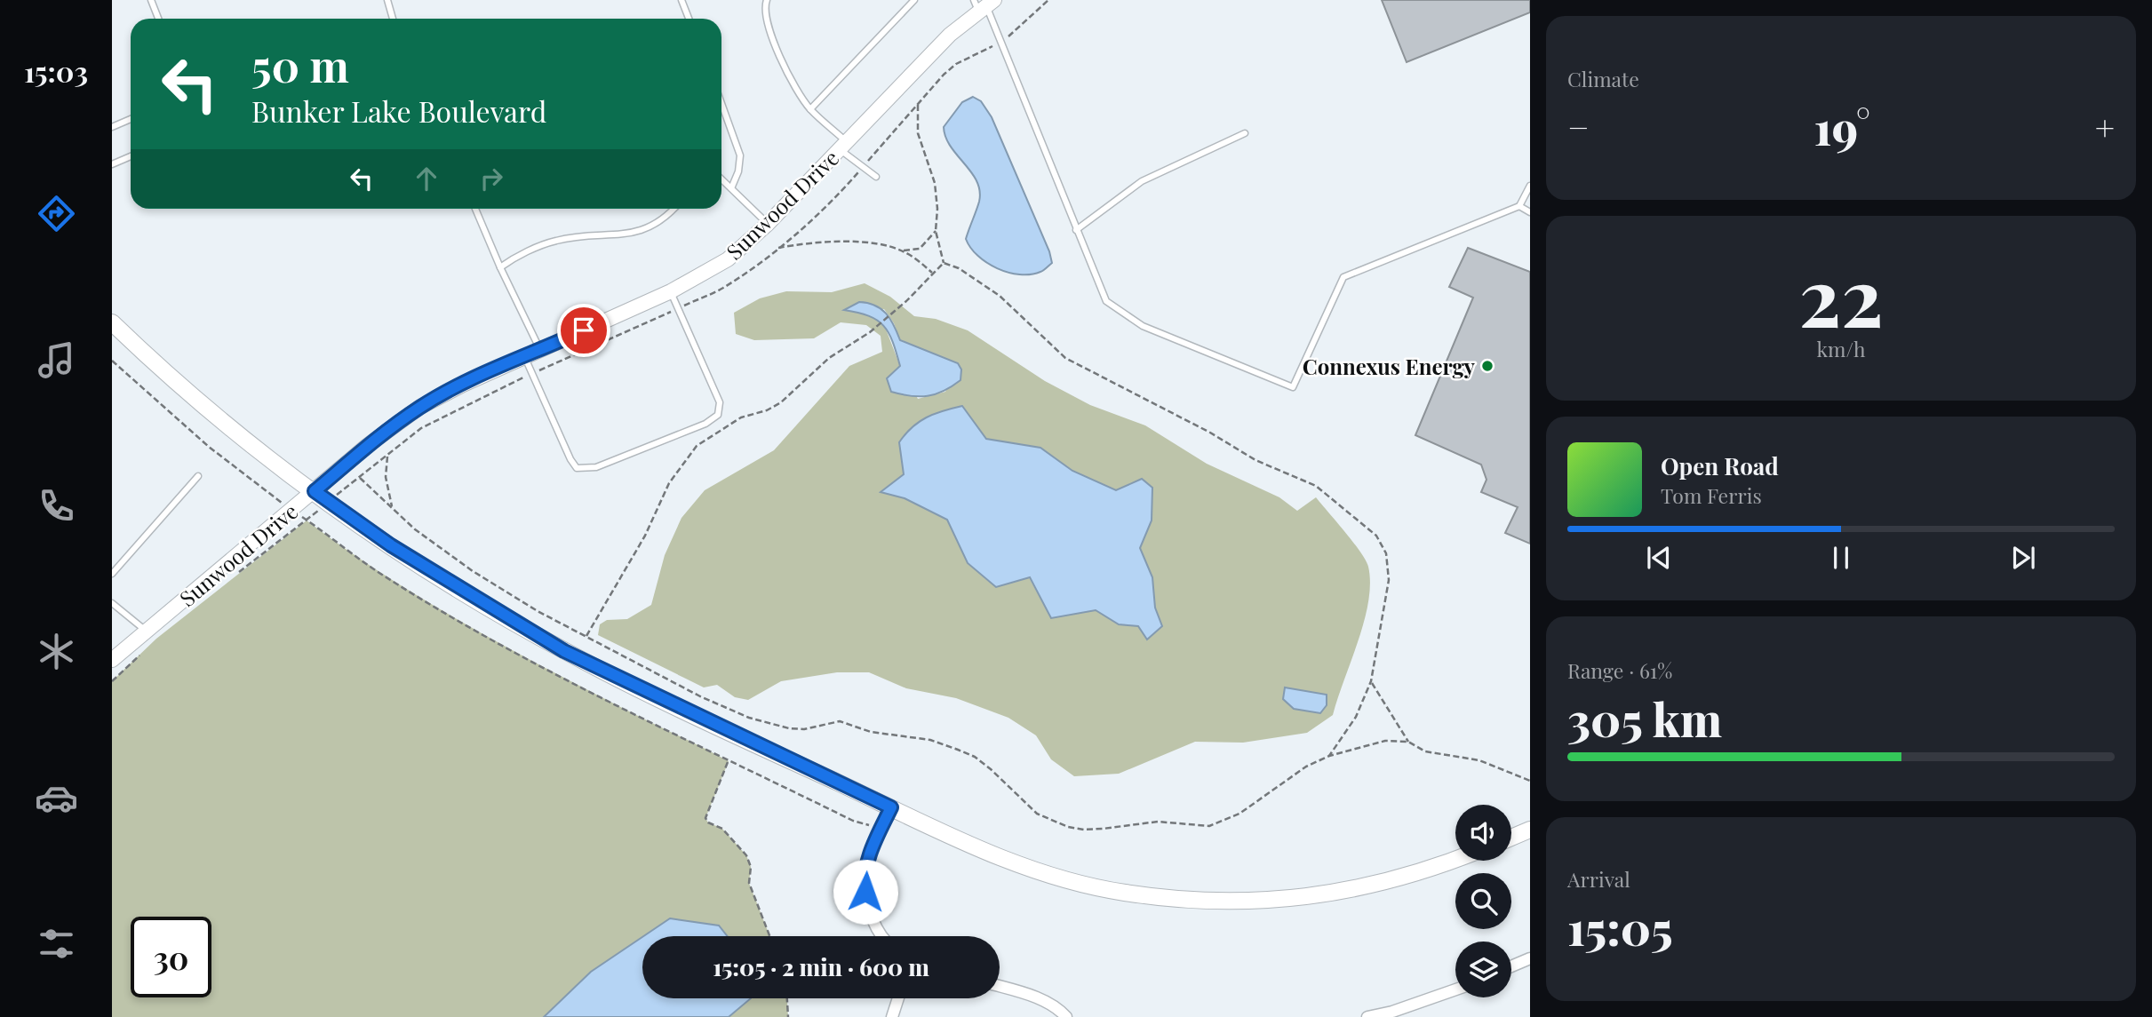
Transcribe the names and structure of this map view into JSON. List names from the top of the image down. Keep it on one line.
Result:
{"streets":{"street":["Sunwood Drive"]},"places":["Connexus Energy"],"page":{"tabs":"15:03","tile":["Climate",["22","km/h"],["Range · 61%","305 km"],["Arrival","15:05"]],"turn":["50 m","Bunker Lake Boulevard"],"heat":["−","19°","+"],"song":["Open Road","Tom Ferris"],"limit":"30","trip":"15:05 · 2 min · 600 m"}}
